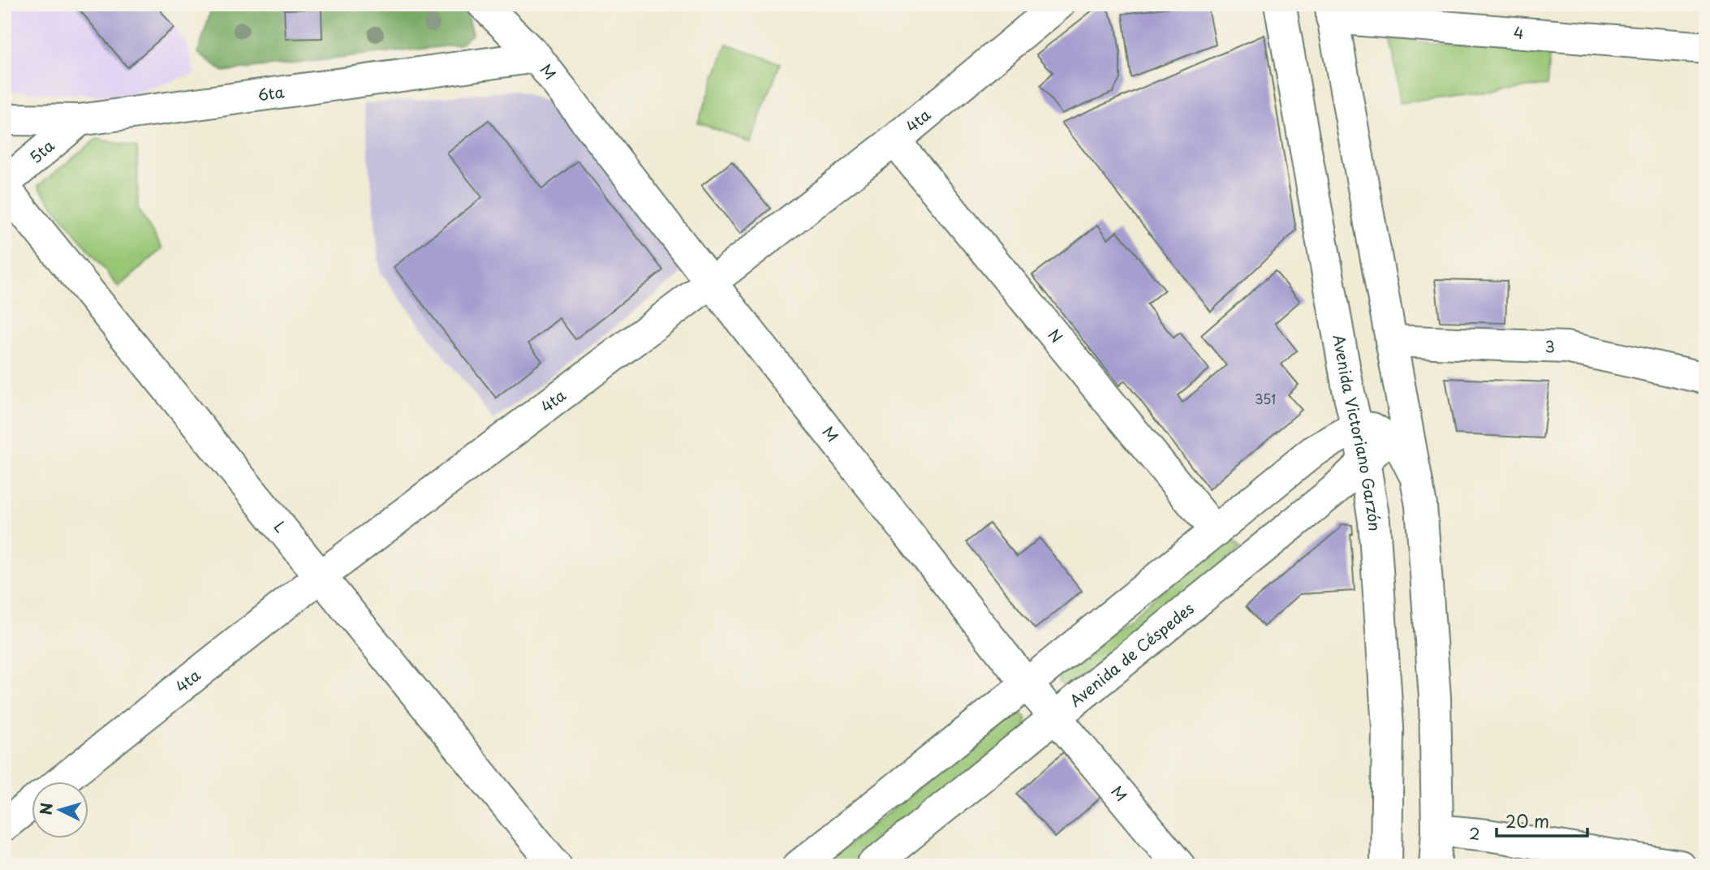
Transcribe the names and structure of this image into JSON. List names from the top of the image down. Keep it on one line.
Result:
{"streets":{"street":["4","M","6ta","4ta","5ta","N","3","Avenida Victoriano Garzón","L","Avenida de Céspedes","2"]},"crossings":[["M","6ta"],["M","4ta"],["M","Avenida de Céspedes"],["6ta","5ta"],["4ta","N"],["4ta","L"],["5ta","L"],["Avenida Victoriano Garzón","Avenida de Céspedes"]],"house_numbers":["351"],"scale_bar":"20 m","north":"left"}
